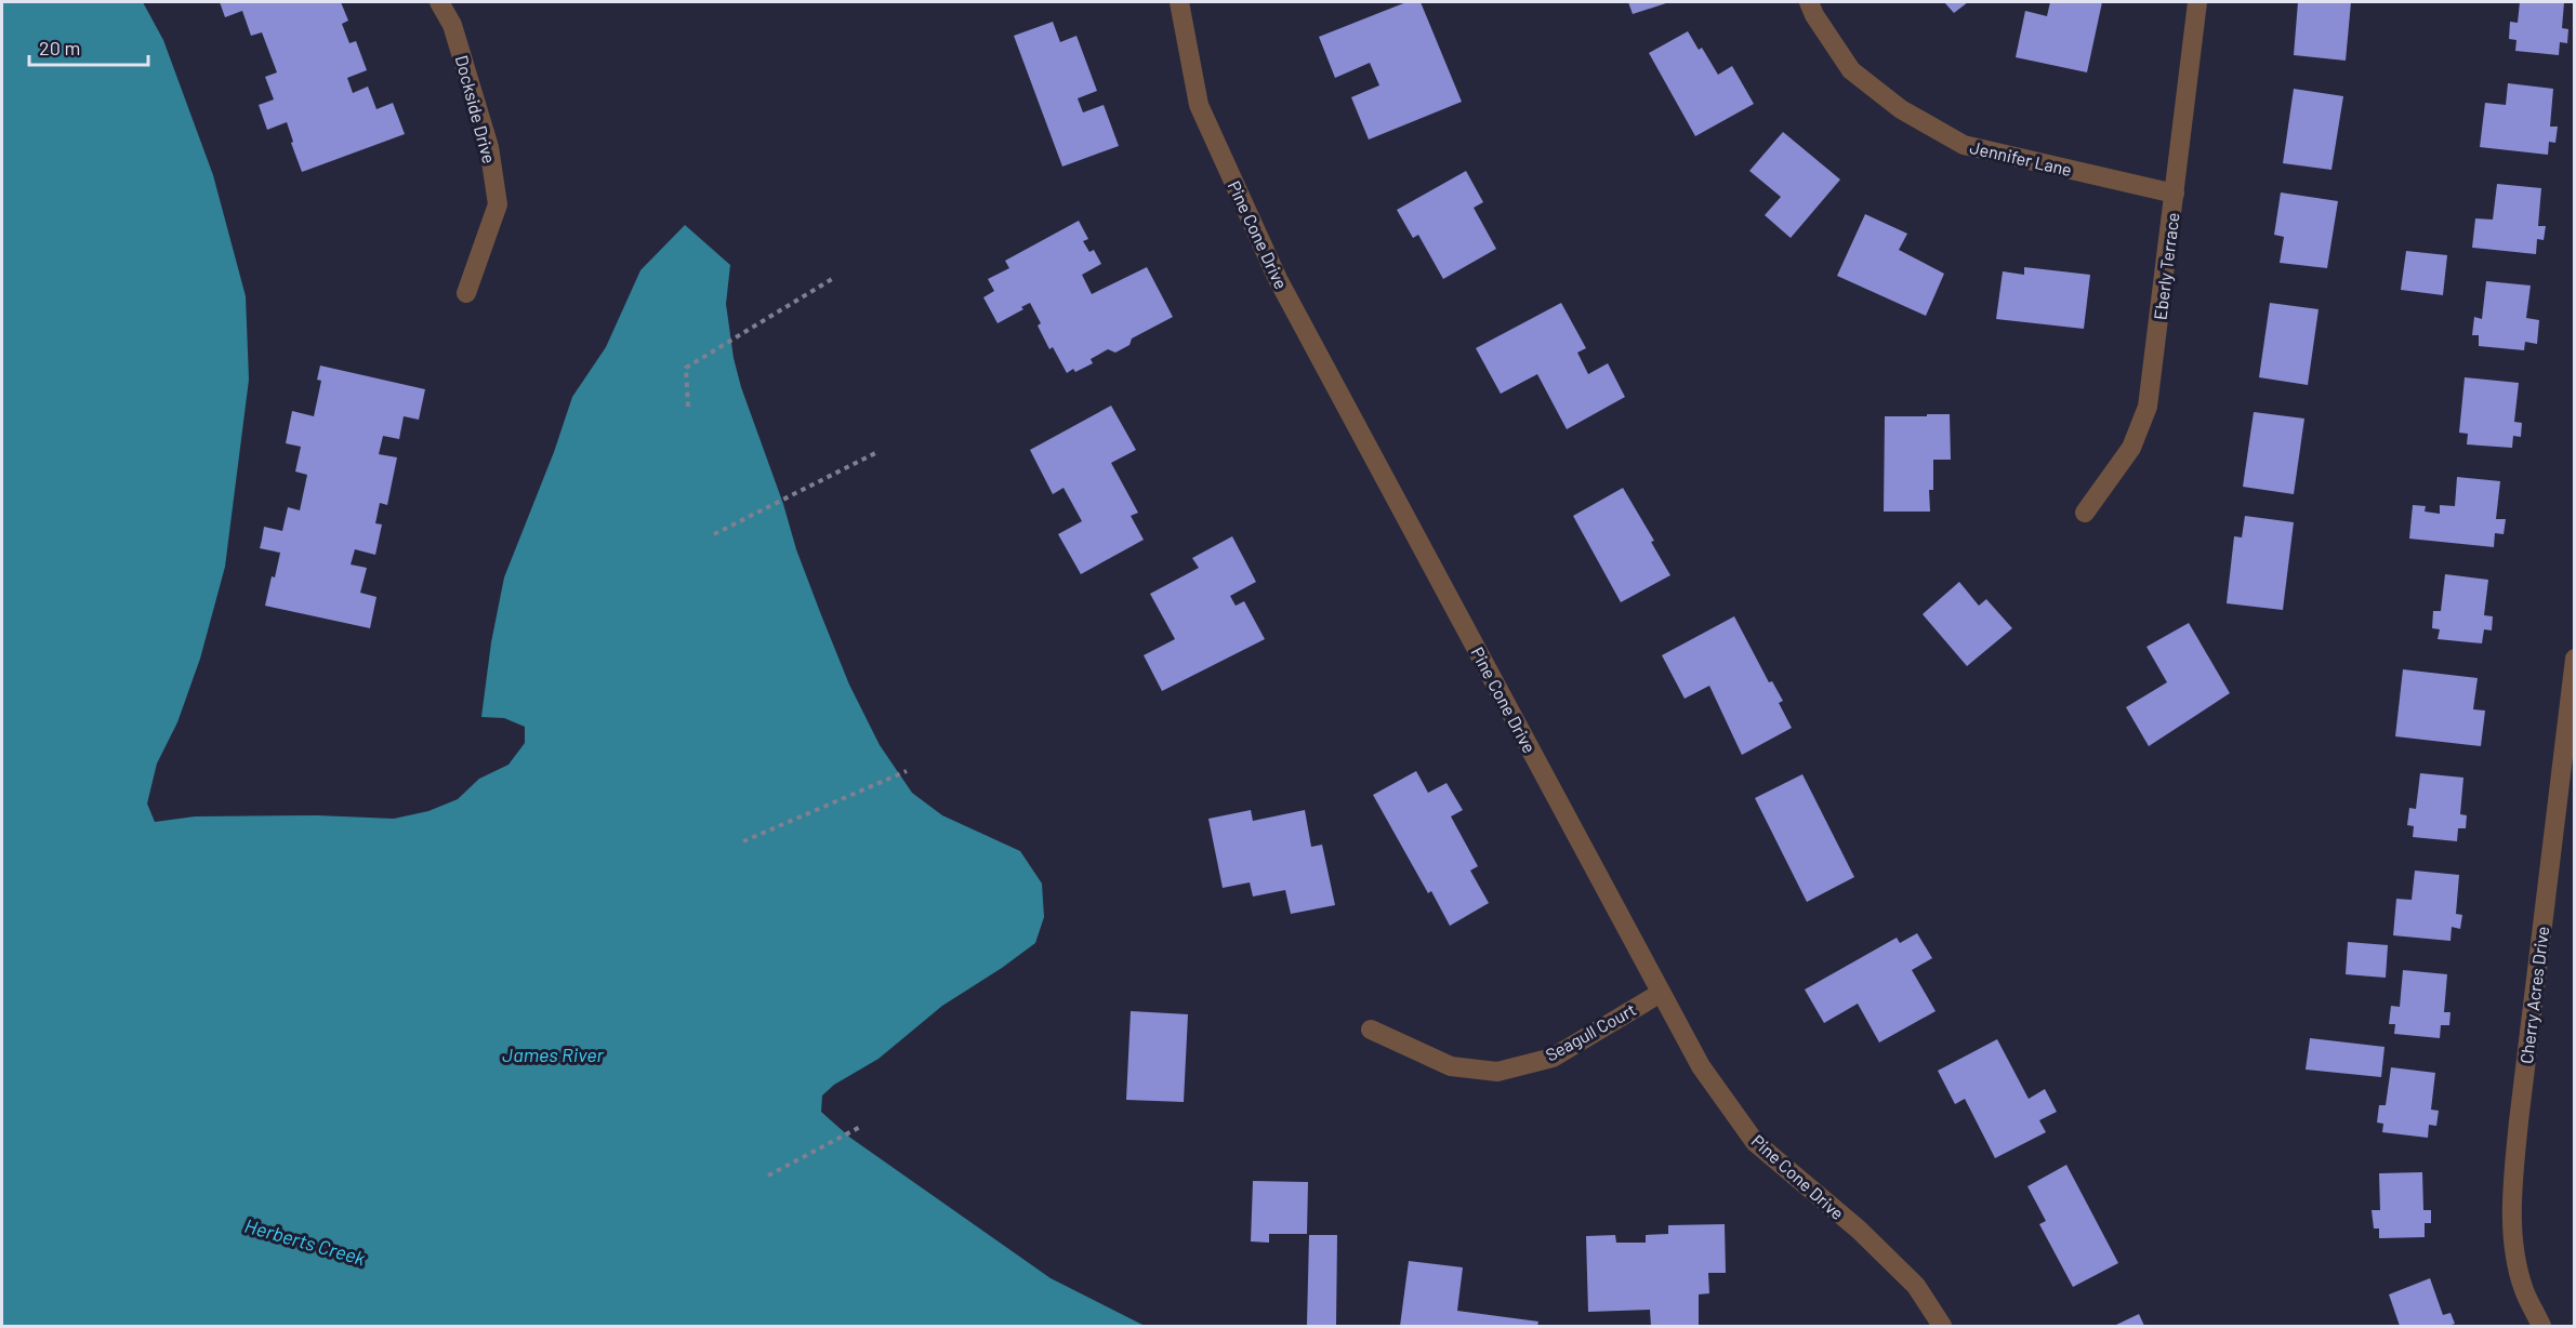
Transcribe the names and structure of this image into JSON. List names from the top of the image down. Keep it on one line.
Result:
{"streets":{"street":["Dockside Drive","Jennifer Lane","Pine Cone Drive","Eberly Terrace","Cherry Acres Drive","Seagull Court"]},"crossings":[["Jennifer Lane","Eberly Terrace"],["Pine Cone Drive","Seagull Court"]],"water":["James River","Herberts Creek"],"scale_bar":"20 m"}
